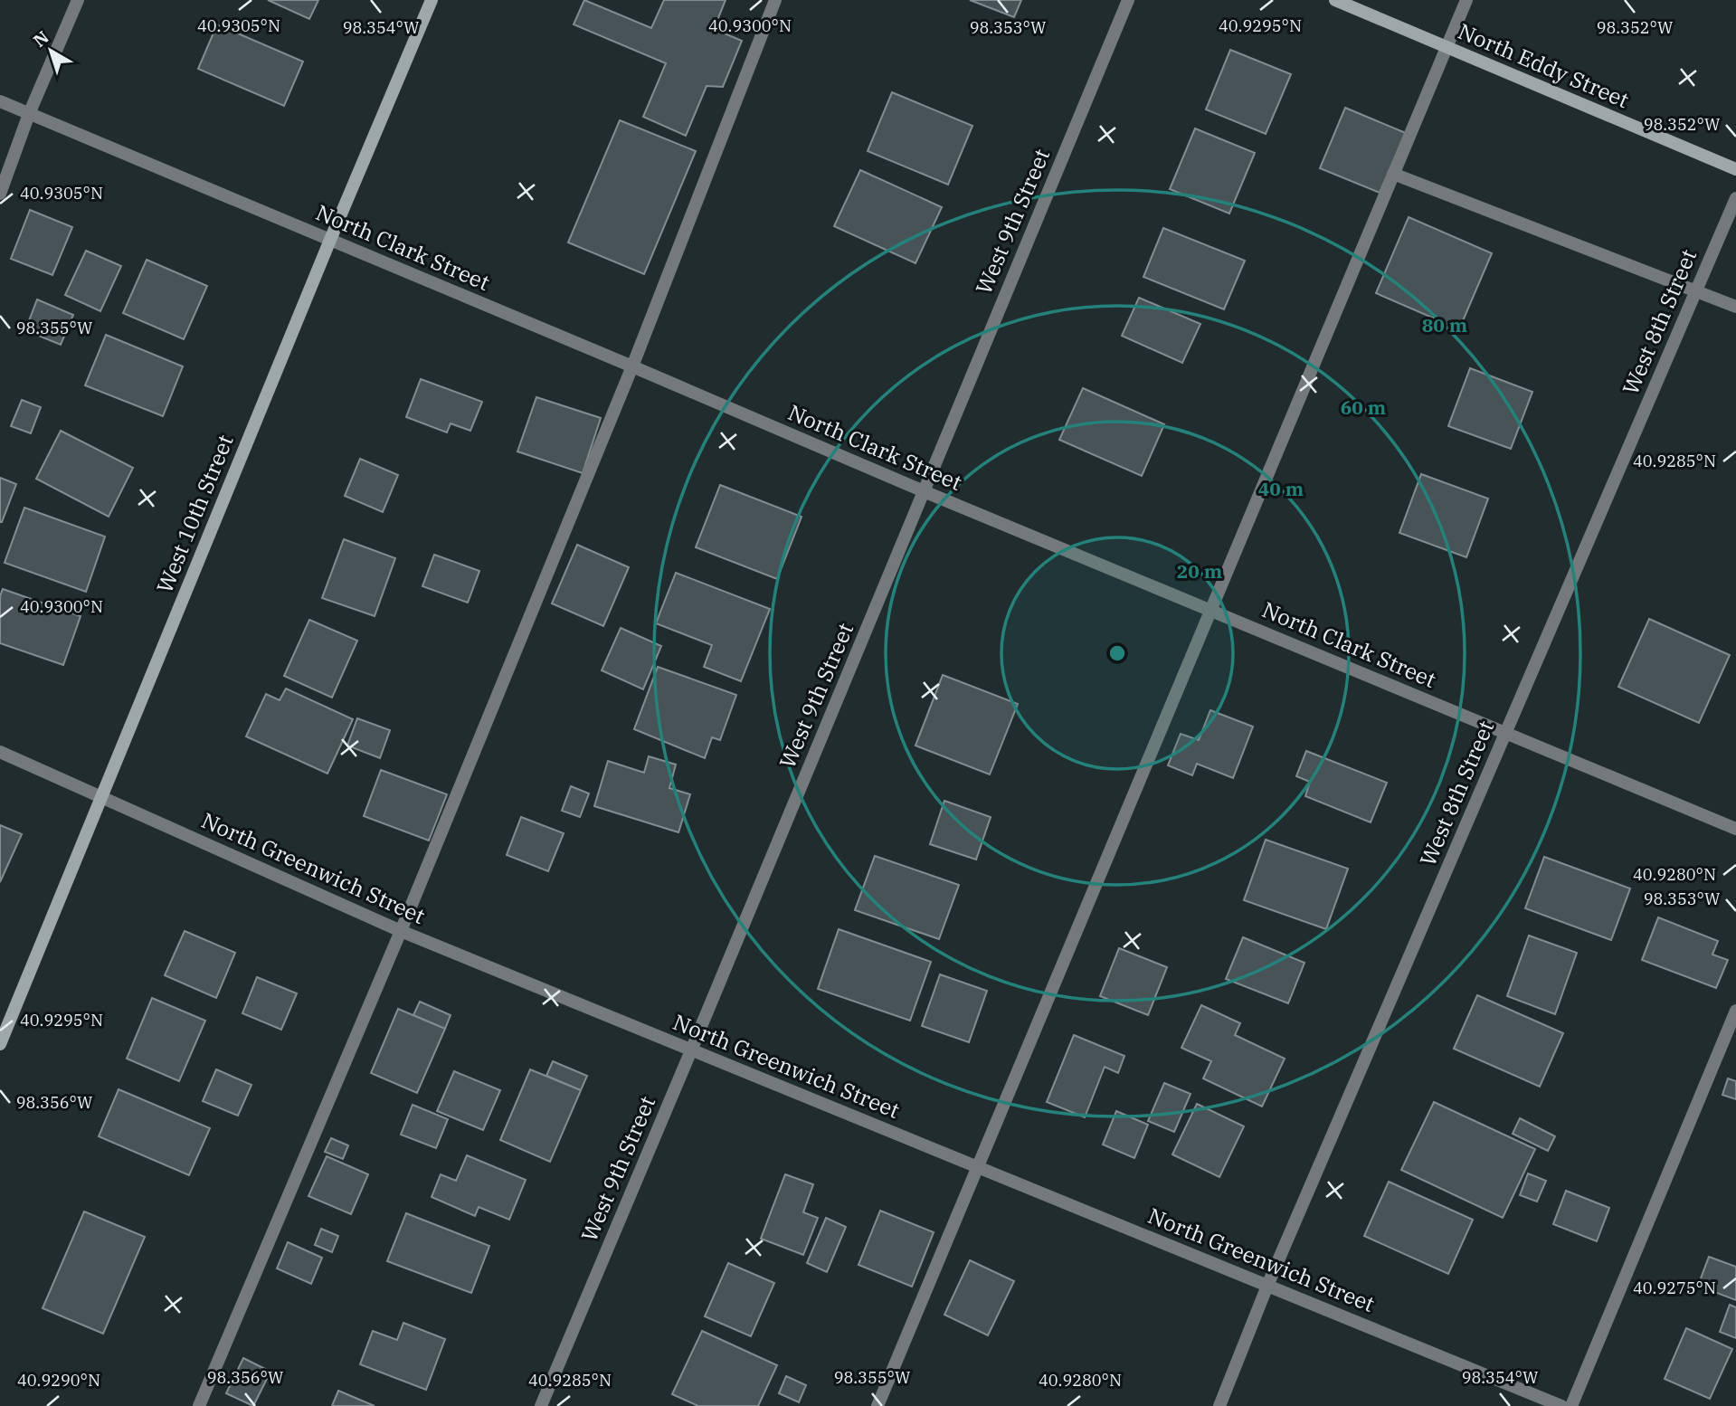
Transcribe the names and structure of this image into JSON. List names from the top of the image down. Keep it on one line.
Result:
{"streets":{"street":["North Eddy Street","West 9th Street","North Clark Street","West 8th Street","West 10th Street","North Greenwich Street"]},"crossings":[["West 9th Street","North Clark Street"],["West 9th Street","North Greenwich Street"],["North Clark Street","West 8th Street"],["North Clark Street","West 10th Street"],["West 8th Street","North Greenwich Street"],["West 10th Street","North Greenwich Street"]],"north":"top left","coordinates":["40.9305°N","40.9300°N","40.9295°N","98.354°W","98.353°W","98.352°W","98.355°W","40.9285°N","40.9280°N","98.356°W","40.9275°N","40.9290°N"],"rings":["80 m","60 m","40 m","20 m"]}
